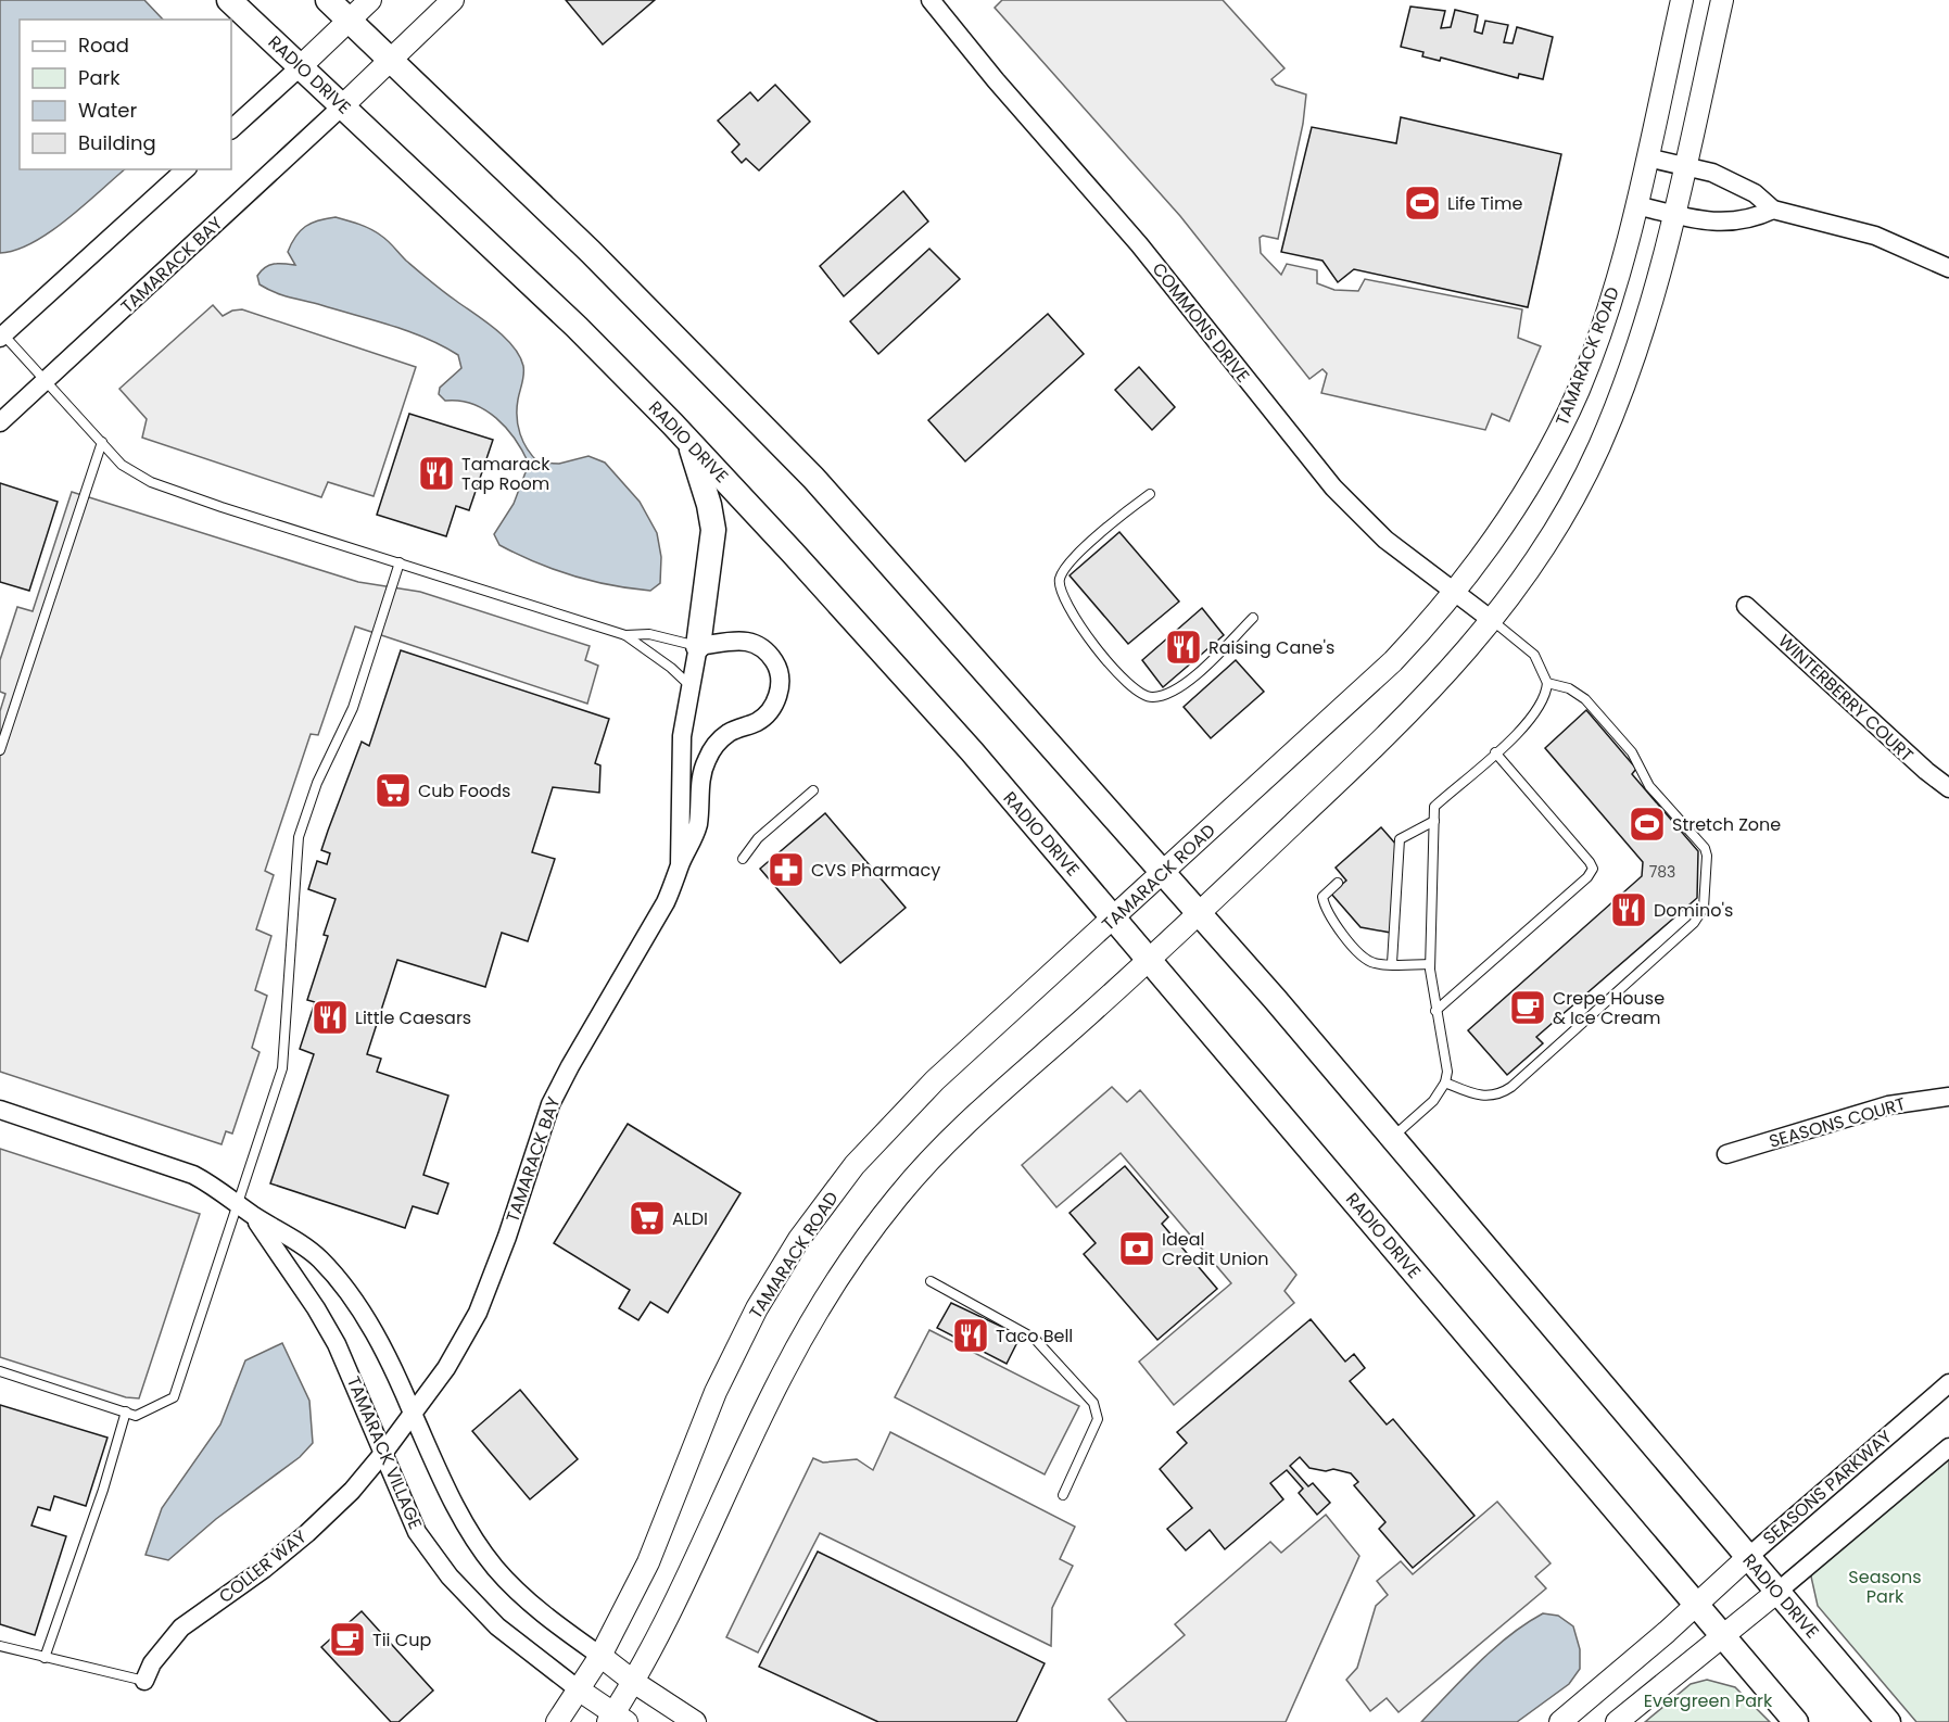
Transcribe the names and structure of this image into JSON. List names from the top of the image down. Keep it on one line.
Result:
{"streets":{"main road":["RADIO DRIVE"],"street":["TAMARACK BAY","COMMONS DRIVE","TAMARACK ROAD","WINTERBERRY COURT","SEASONS COURT","TAMARACK VILLAGE","SEASONS PARKWAY","COLLER WAY"]},"crossings":[["RADIO DRIVE","TAMARACK BAY"],["RADIO DRIVE","TAMARACK ROAD"],["RADIO DRIVE","SEASONS PARKWAY"],["TAMARACK BAY","TAMARACK VILLAGE"],["TAMARACK BAY","COLLER WAY"],["COMMONS DRIVE","TAMARACK ROAD"],["TAMARACK ROAD","TAMARACK VILLAGE"],["TAMARACK VILLAGE","COLLER WAY"]],"parks":["Seasons Park","Evergreen Park"],"places":{"sports":["Life Time","Stretch Zone"],"restaurant":["Tamarack Tap Room","Raising Cane's","Domino's","Little Caesars","Taco Bell"],"supermarket":["Cub Foods","ALDI"],"pharmacy":["CVS Pharmacy"],"cafe":["Crepe House & Ice Cream","Tii Cup"],"bank":["Ideal Credit Union"]},"house_numbers":["783"],"legend":["Road","Park","Water","Building"]}
